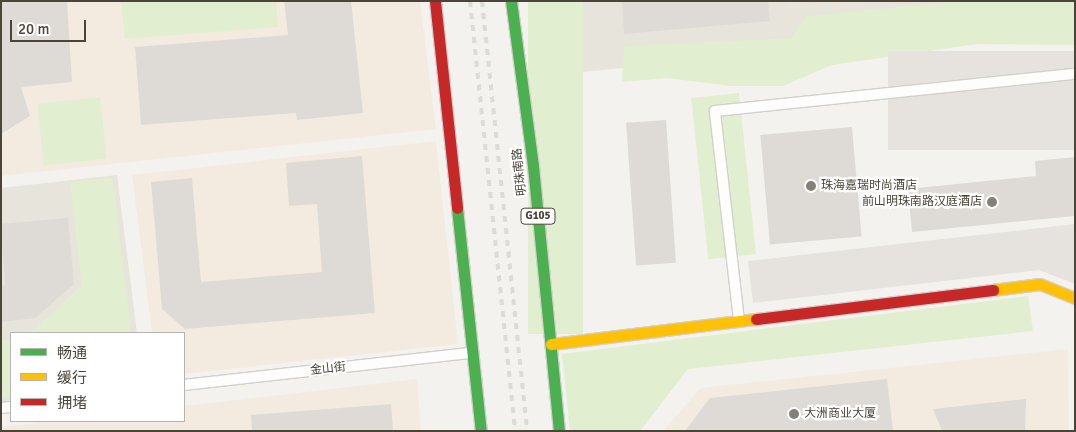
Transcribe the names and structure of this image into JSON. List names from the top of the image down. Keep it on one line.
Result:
{"streets":{"main road":["明珠南路","G105"],"lane":["金山街"]},"places":["珠海嘉瑞时尚酒店","前山明珠南路汉庭酒店","大洲商业大厦"],"legend":["畅通","缓行","拥堵"],"scale_bar":"20 m"}
